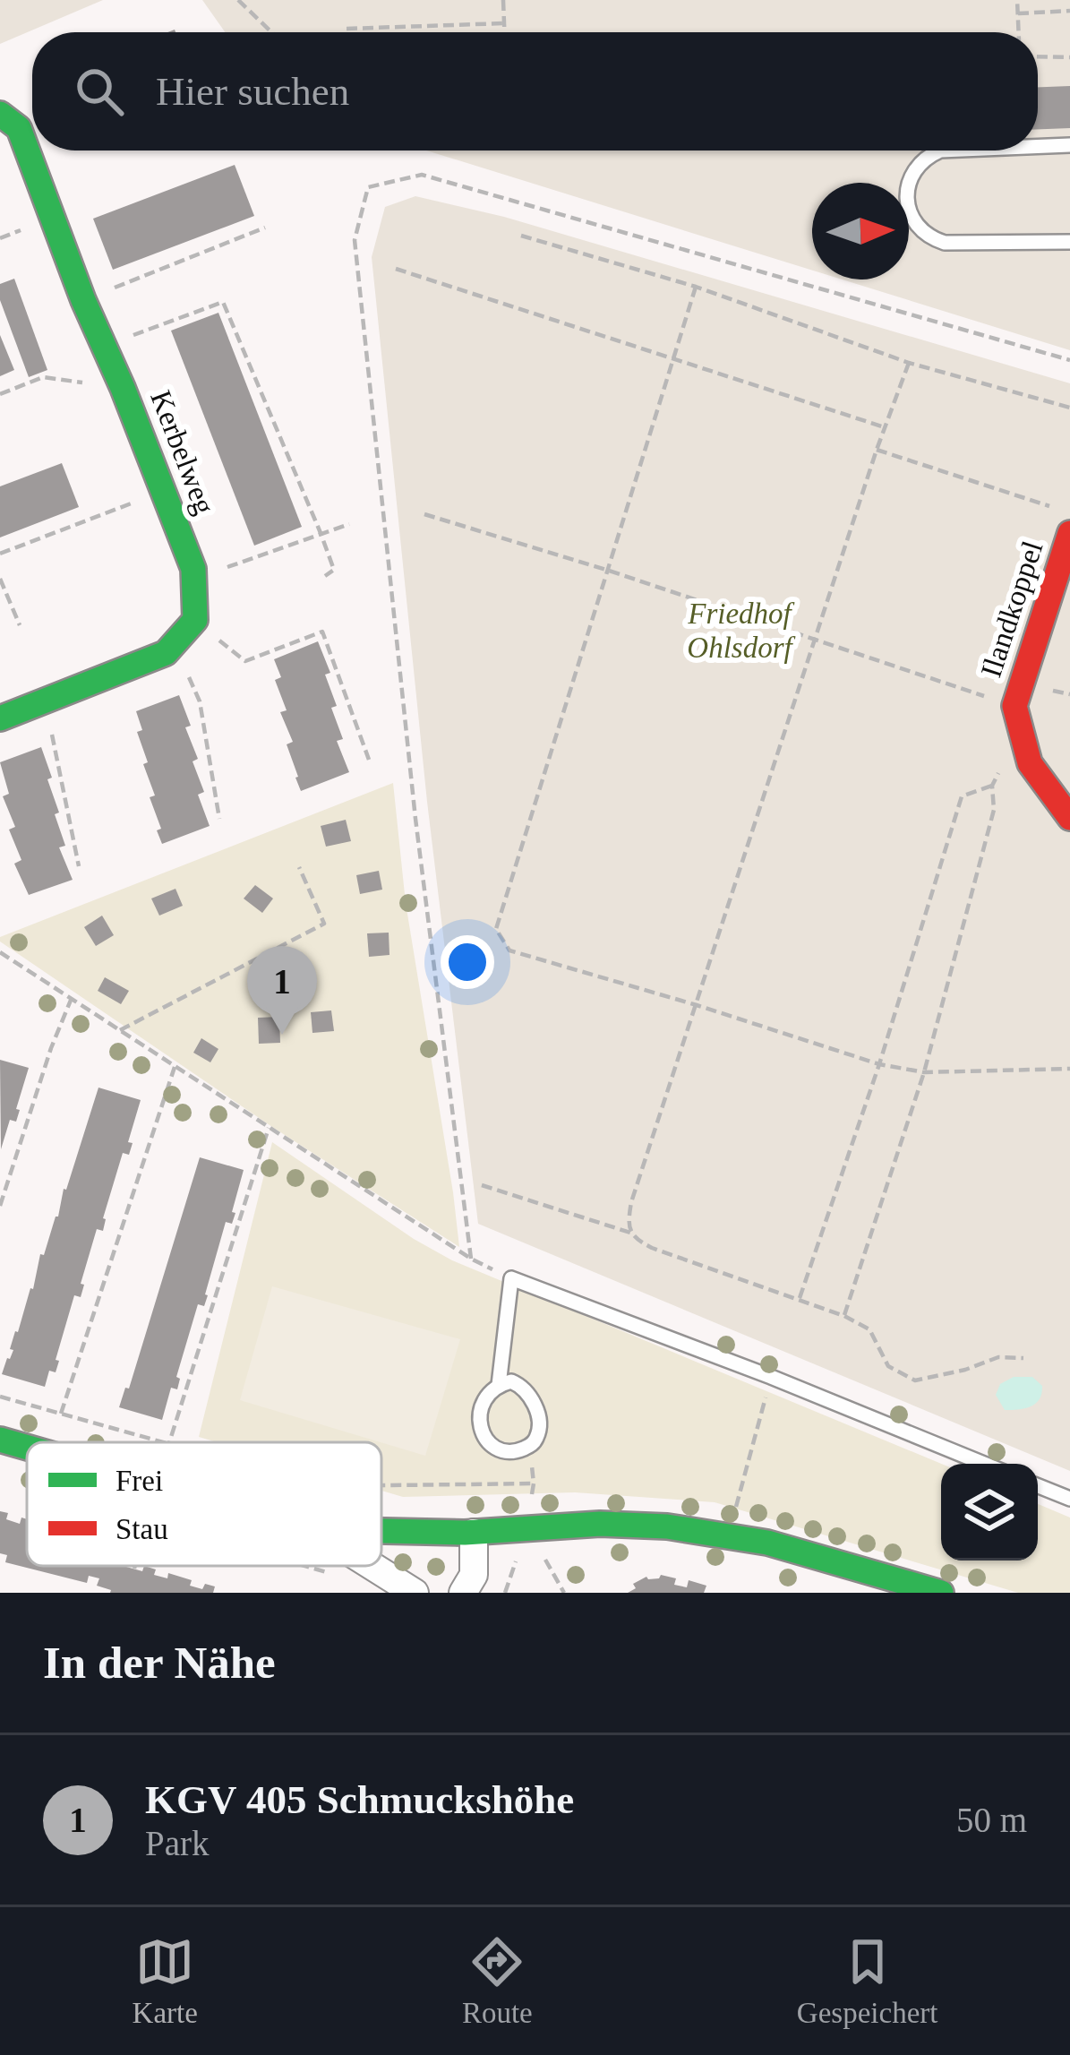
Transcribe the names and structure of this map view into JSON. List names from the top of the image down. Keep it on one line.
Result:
{"streets":{"street":["Kerbelweg","Ilandkoppel"]},"parks":["Friedhof Ohlsdorf"],"legend":["Frei","Stau"],"north":"right","page":{"search":"Hier suchen","pins":"1","heading":"In der Nähe","list":[{"mark":"1","name":"KGV 405 Schmuckshöhe","note":"Park","value":"50 m"}],"nav":["Karte","Route","Gespeichert"]}}
